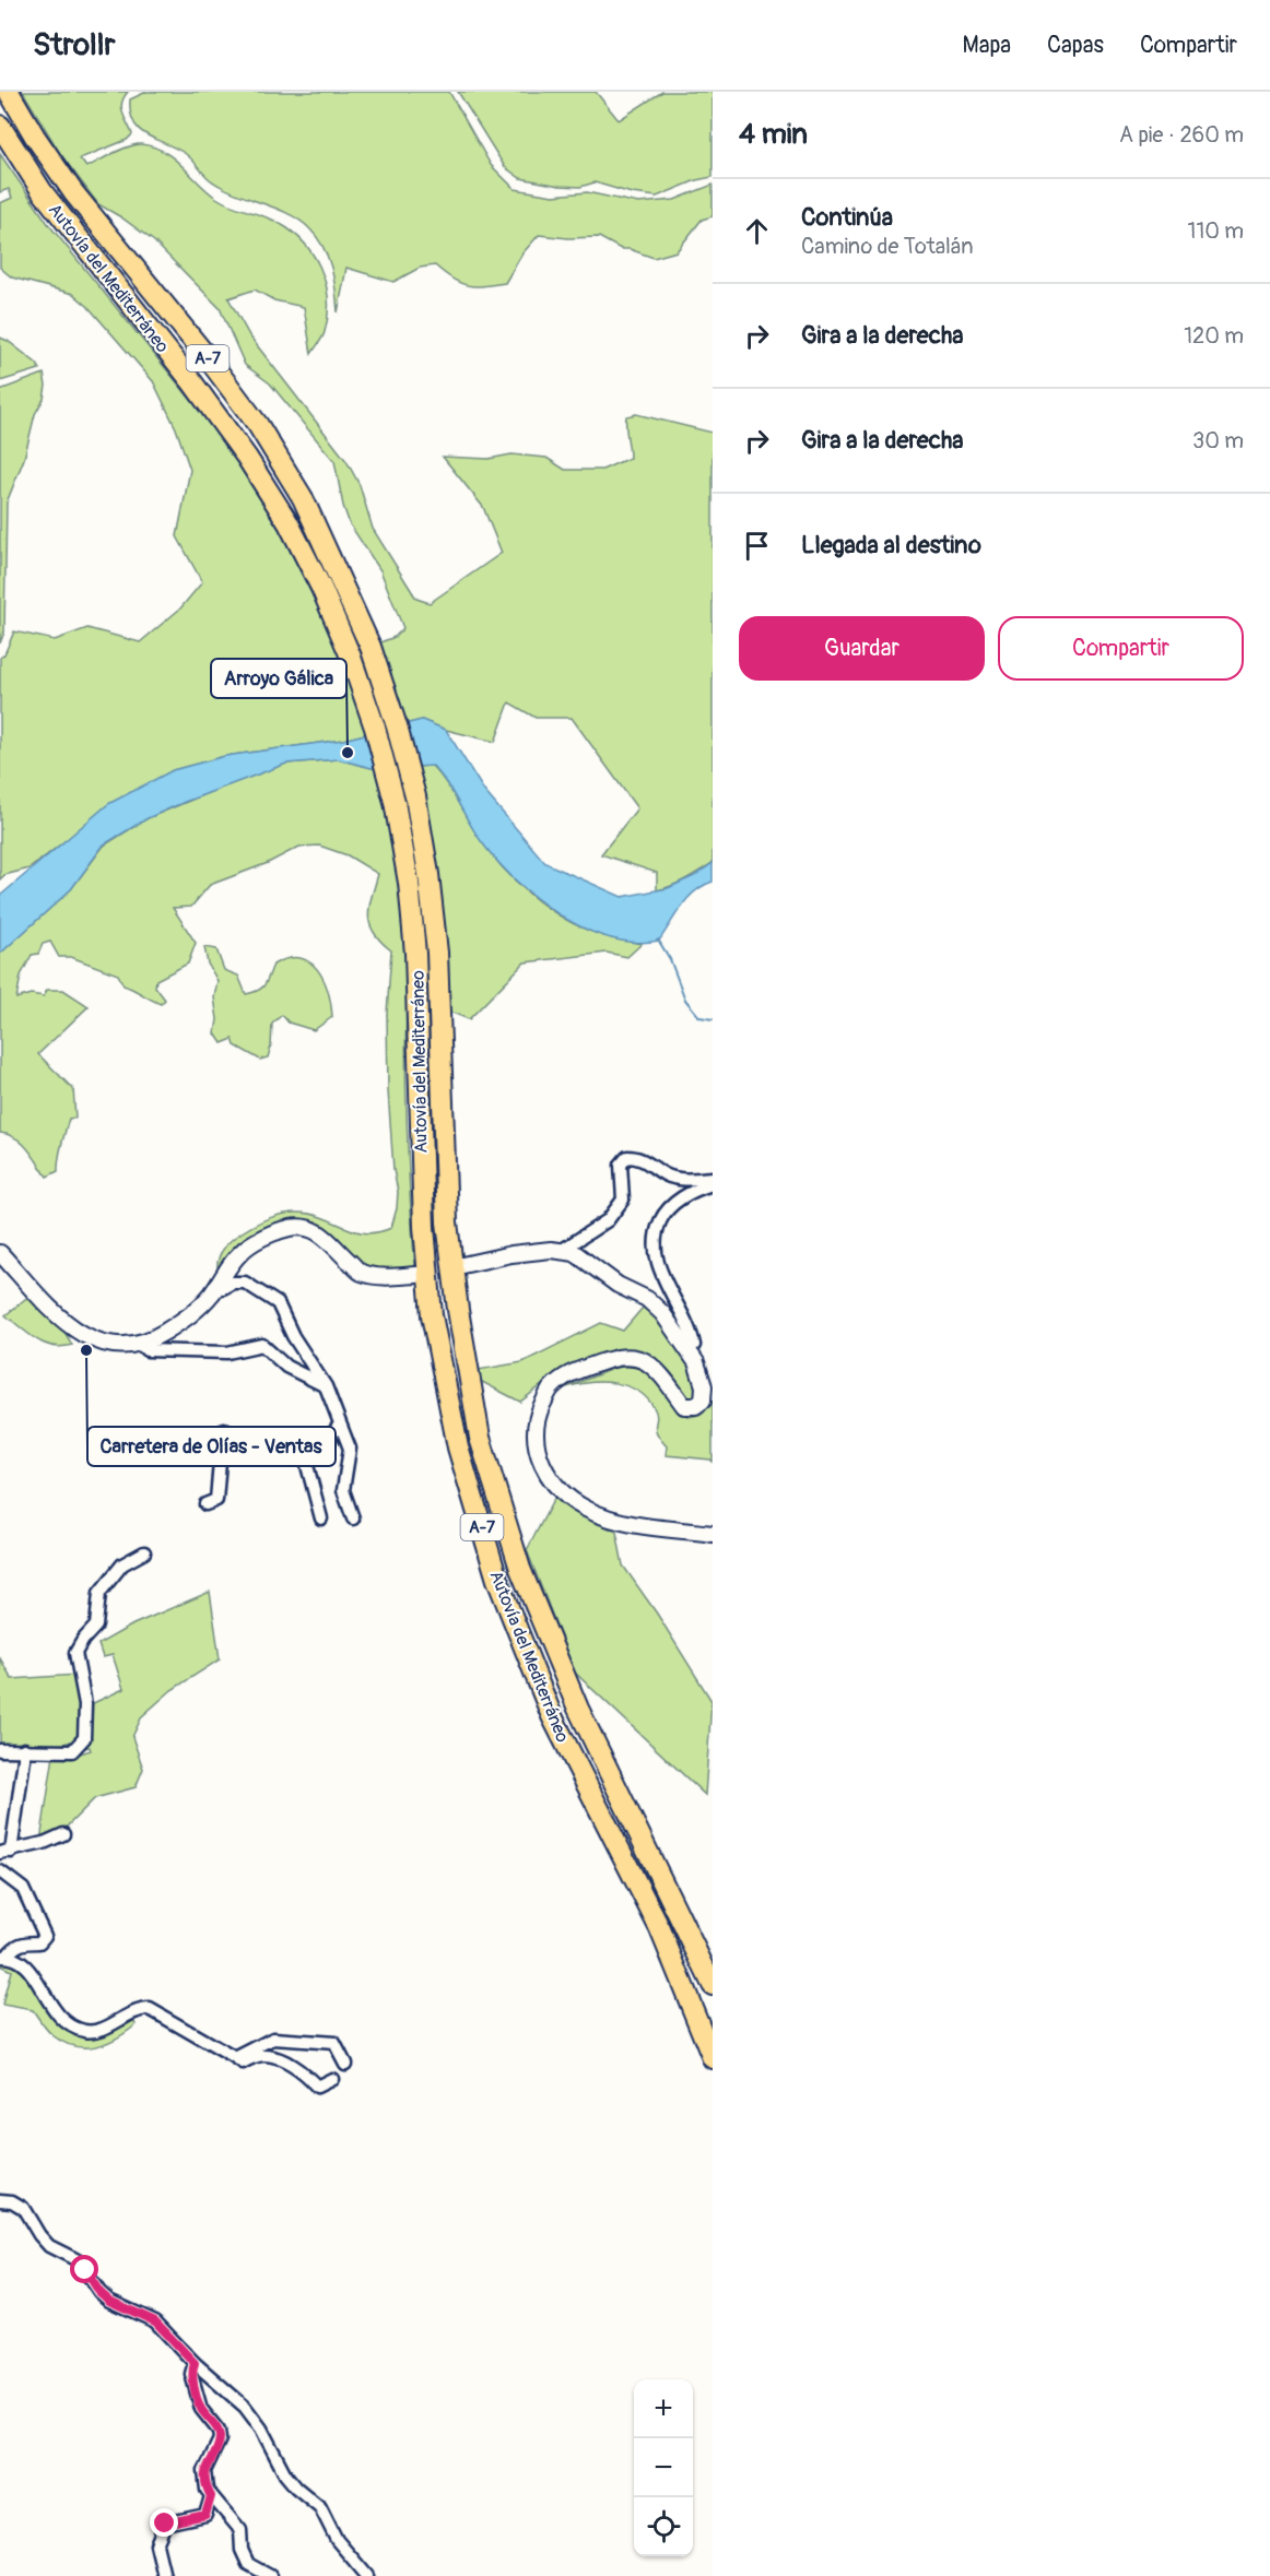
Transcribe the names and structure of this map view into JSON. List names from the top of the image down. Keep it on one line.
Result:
{"streets":{"highway":["Autovía del Mediterráneo","A-7"]},"places":["Arroyo Gálica","Carretera de Olías - Ventas"],"page":{"header":"Strollr","nav":["Mapa","Capas","Compartir"],"heading":["4 min","A pie · 260 m"],"list":[["Continúa","Camino de Totalán","110 m"],["Gira a la derecha","120 m"],["Gira a la derecha","30 m"],"Llegada al destino"],"buttons":["Guardar","Compartir"],"map_buttons":["+","−"]}}
